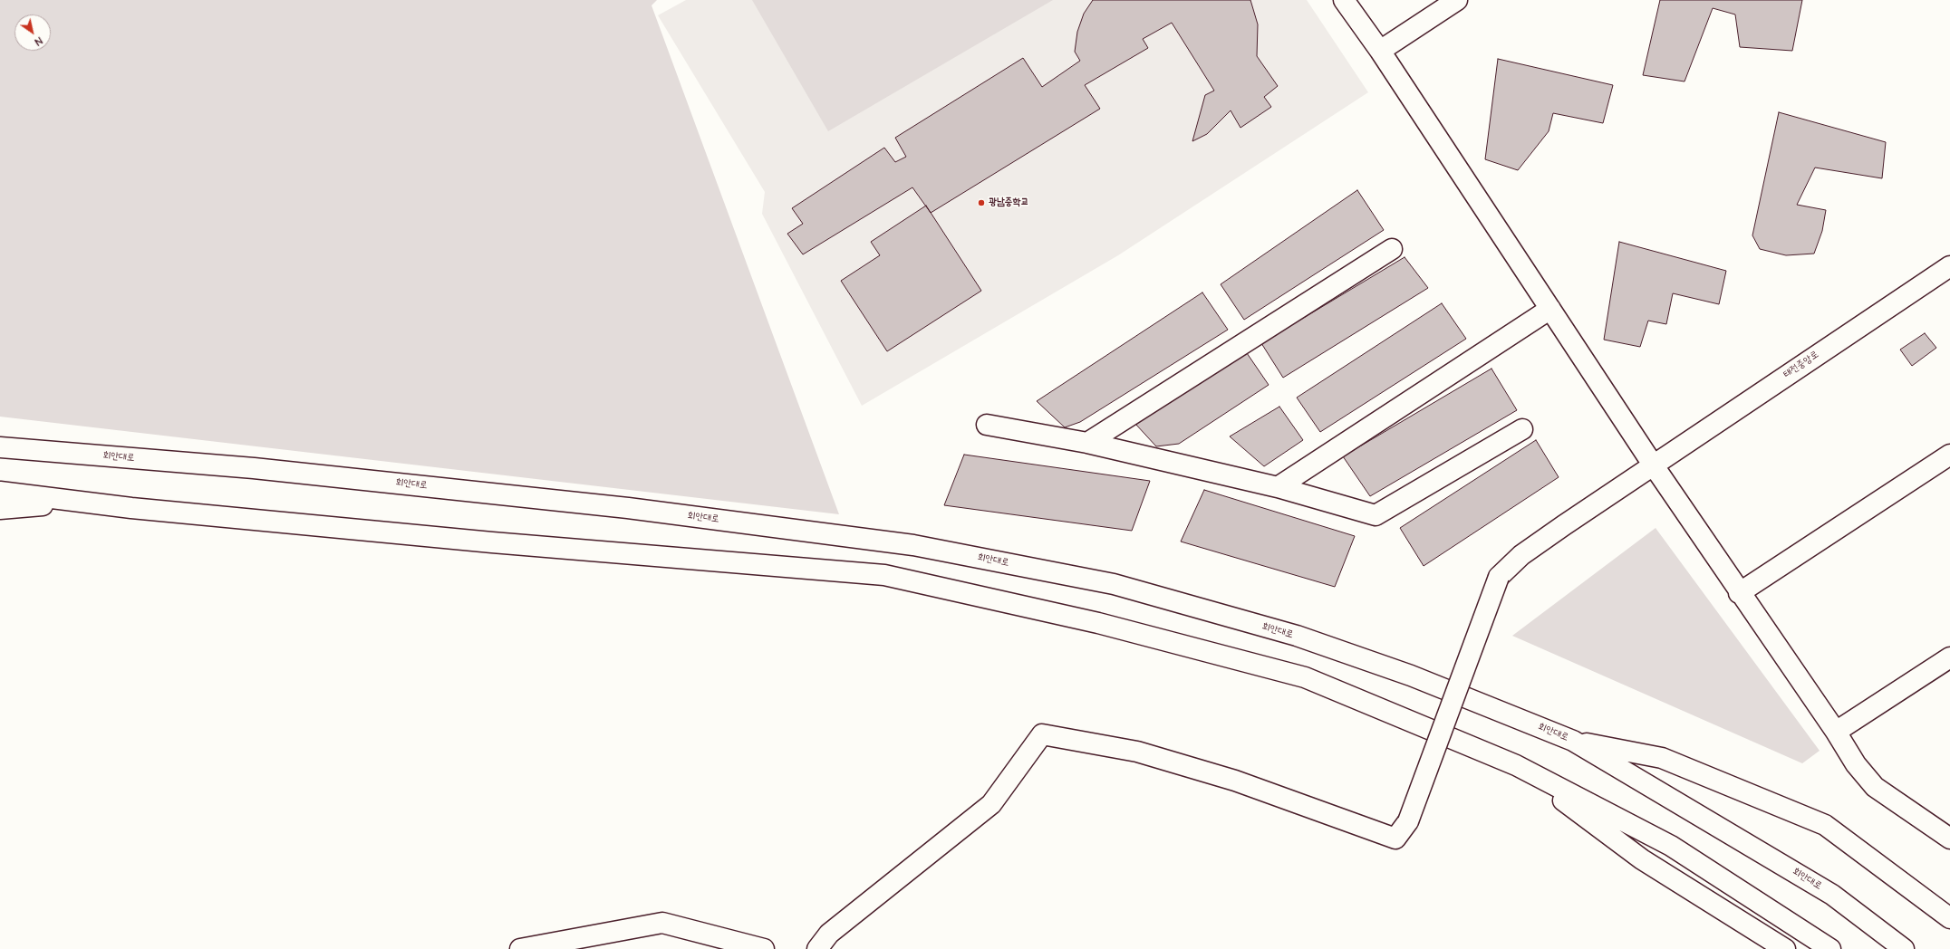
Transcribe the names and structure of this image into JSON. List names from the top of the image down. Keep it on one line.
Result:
{"streets":{"main road":["태전중앙로","회안대로"]},"places":["광남중학교"],"north":"bottom right"}
